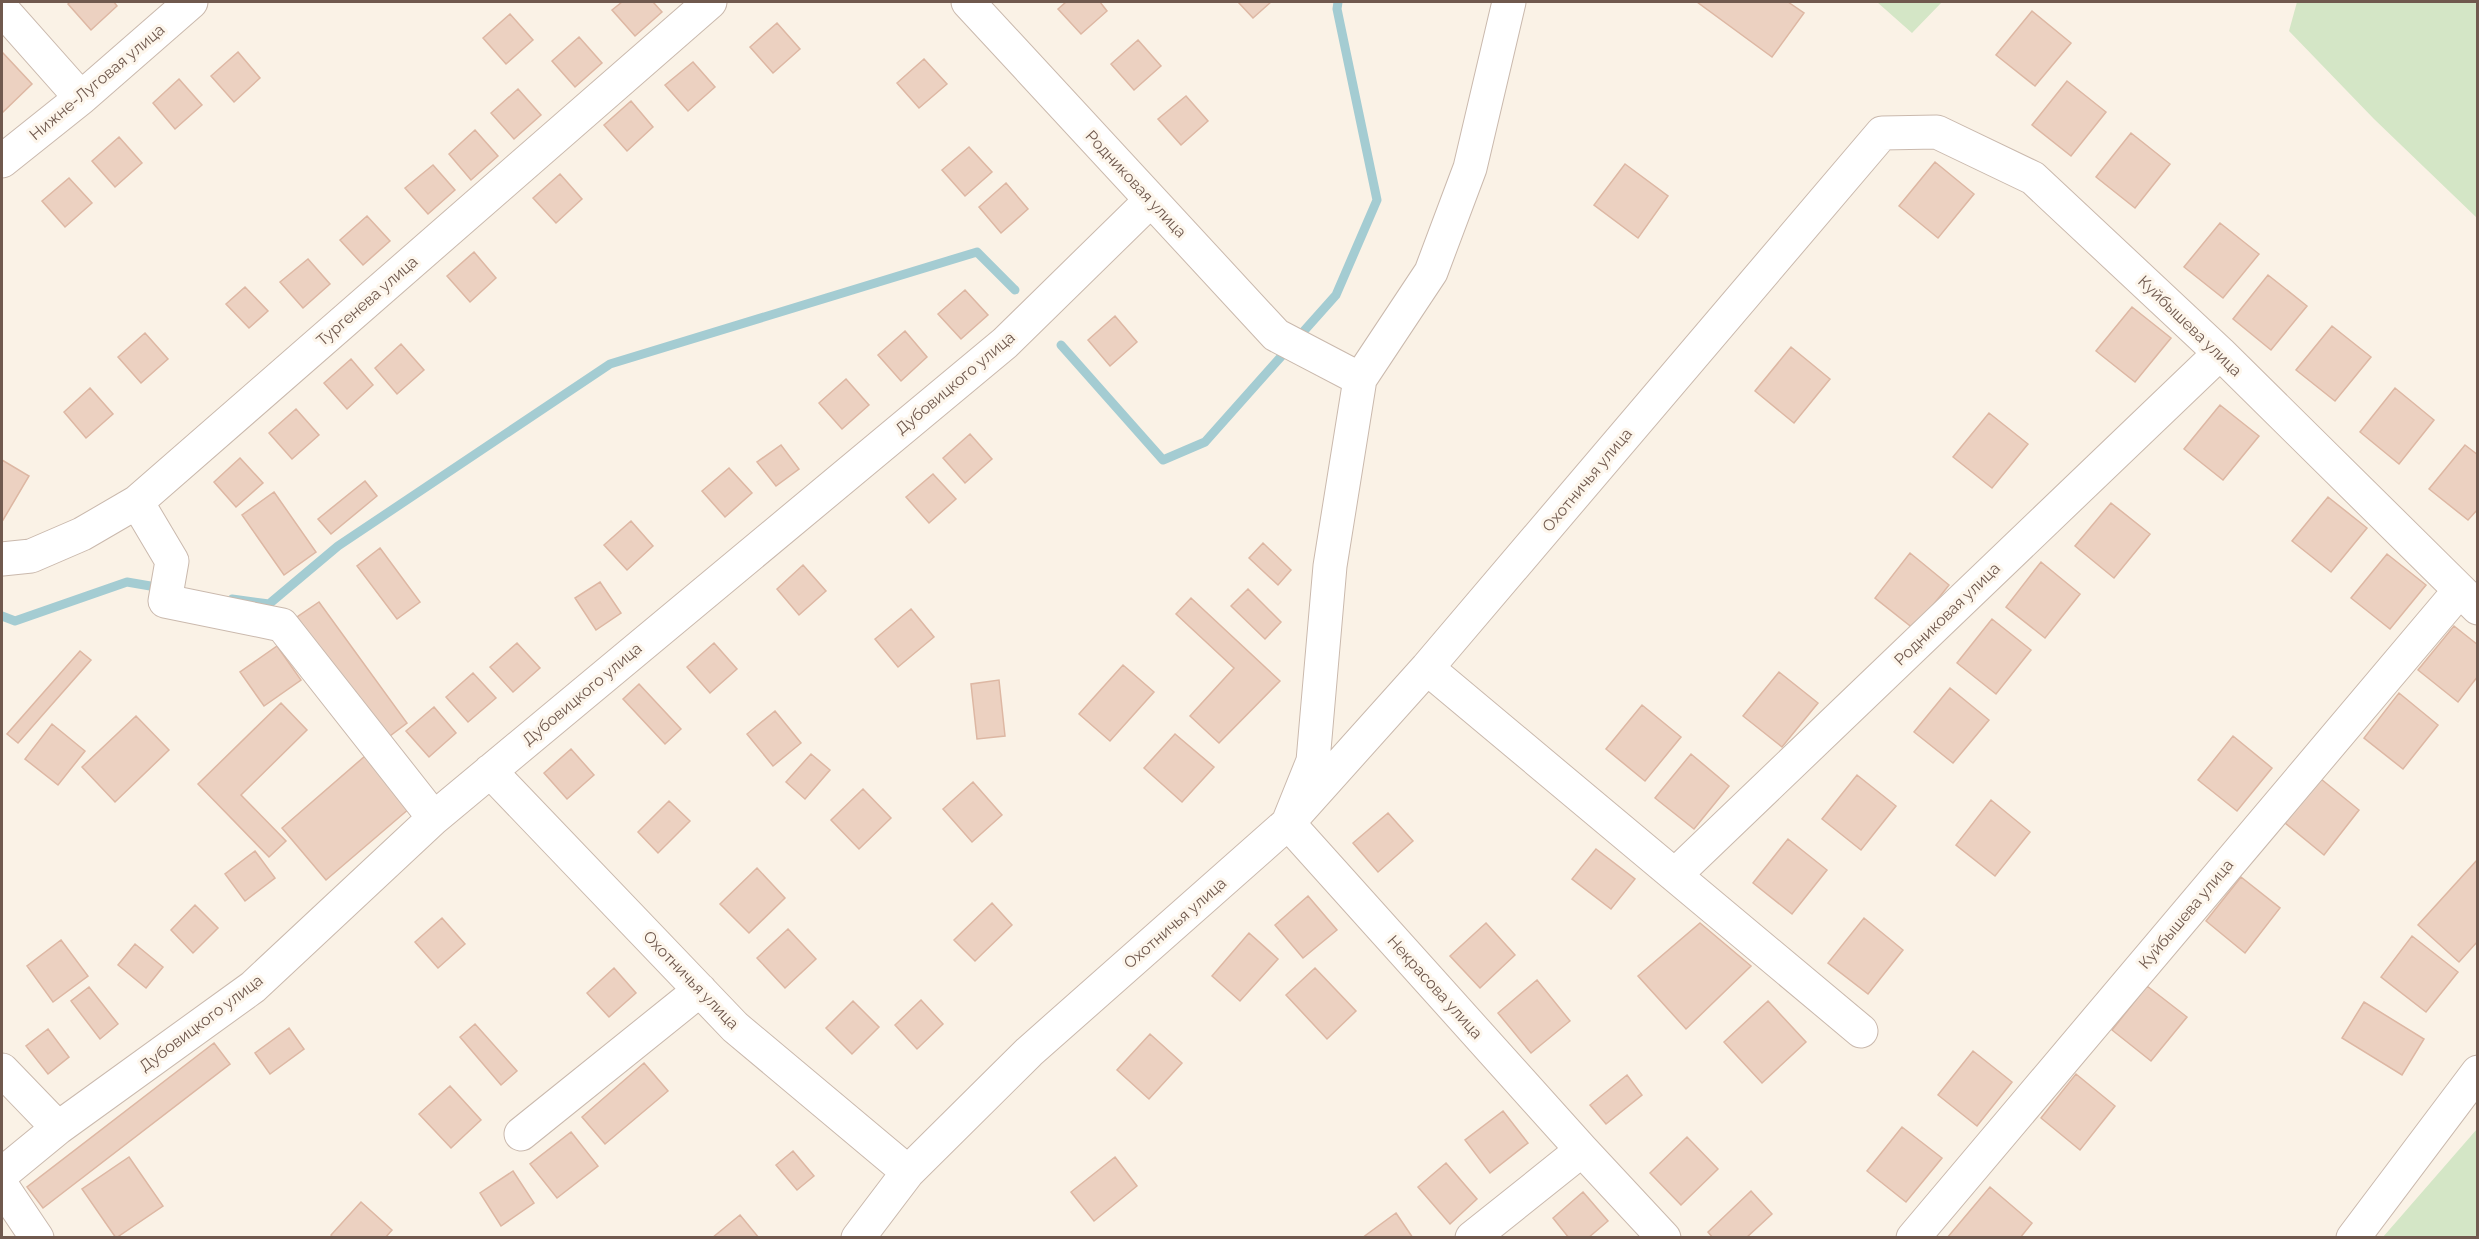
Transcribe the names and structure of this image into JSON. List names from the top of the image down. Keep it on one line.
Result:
{"streets":{"street":["Нижне-Луговая улица","Родниковая улица","Тургенева улица","Куйбышева улица","Дубовицкого улица","Охотничья улица","Некрасова улица"]},"crossings":[["Родниковая улица","Куйбышева улица"],["Родниковая улица","Дубовицкого улица"],["Родниковая улица","Охотничья улица"],["Куйбышева улица","Охотничья улица"],["Дубовицкого улица","Охотничья улица"],["Охотничья улица","Некрасова улица"]]}
